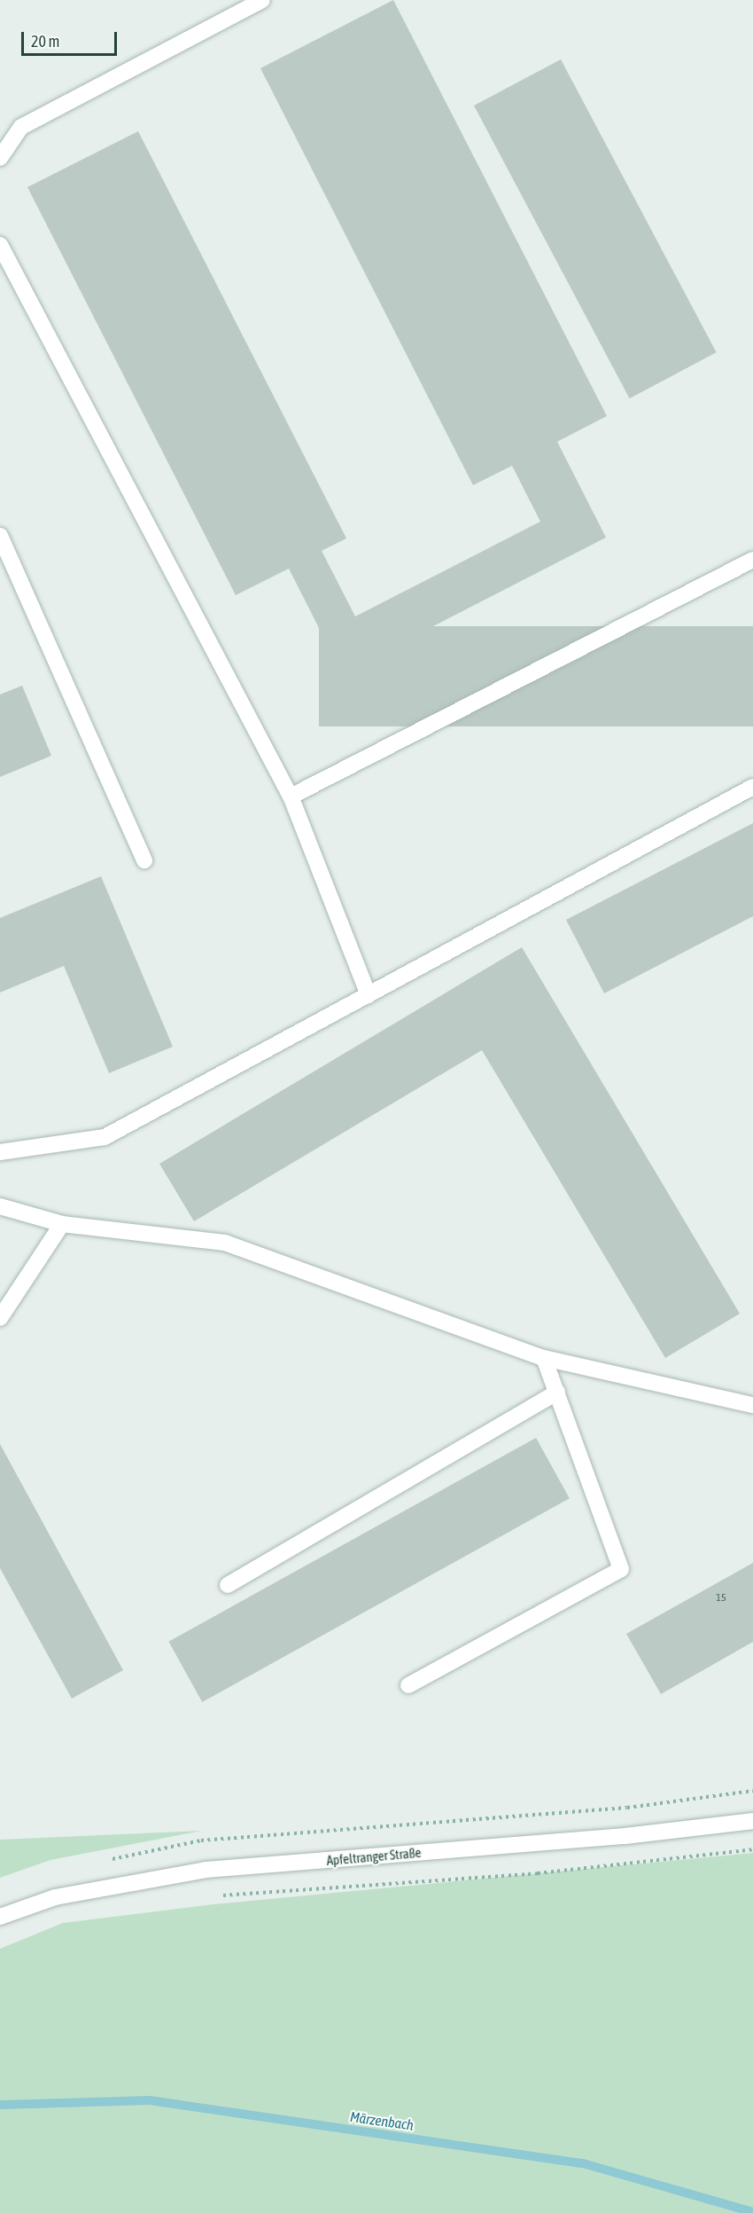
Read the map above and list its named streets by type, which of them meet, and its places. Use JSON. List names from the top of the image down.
{
  "streets": {
    "street": ["Apfeltranger Straße"]
  },
  "water": ["Märzenbach"],
  "house_numbers": ["15"],
  "scale_bar": "20 m"
}
